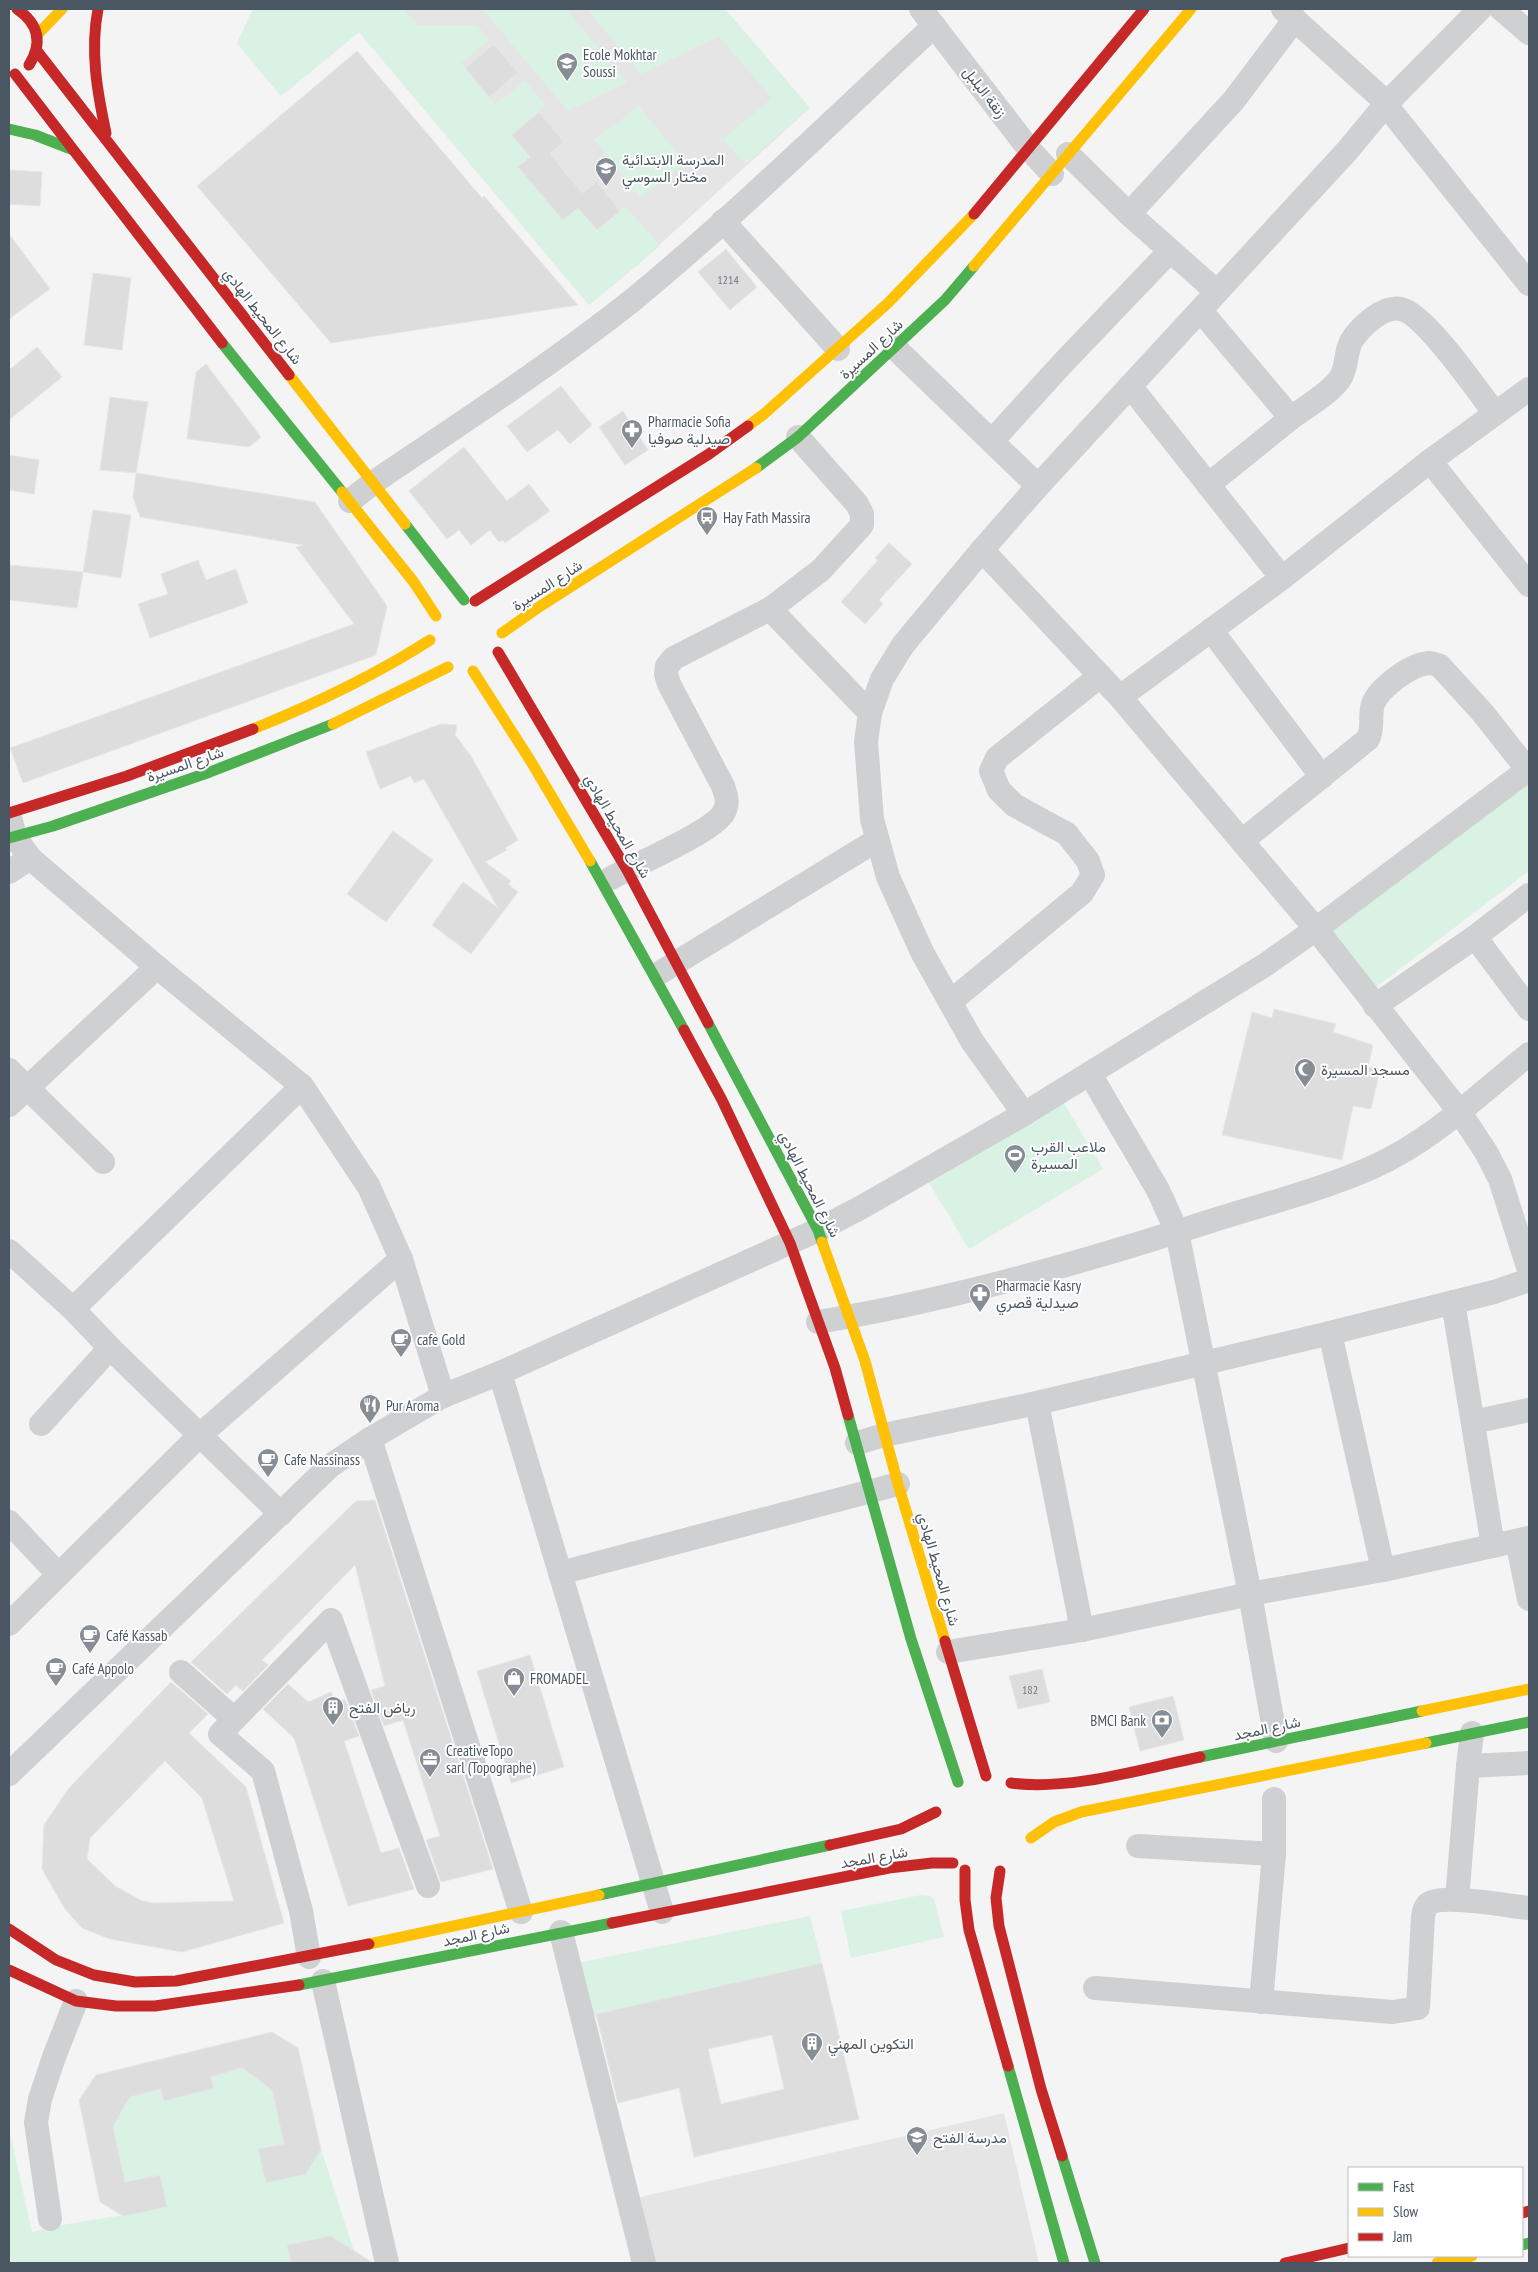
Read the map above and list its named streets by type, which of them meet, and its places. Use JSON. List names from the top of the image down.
{
  "streets": {
    "street": [
      "زنقة البلبل",
      "شارع المحيط الهادي",
      "شارع المسيرة",
      "شارع المجد"
    ]
  },
  "crossings": [
    ["زنقة البلبل", "شارع المسيرة"],
    ["شارع المحيط الهادي", "شارع المسيرة"]
  ],
  "places": {
    "school or university": ["Ecole Mokhtar Soussi", "المدرسة الابتدائية مختار السوسي", "مدرسة الفتح"],
    "pharmacy": ["Pharmacie Sofia صيدلية صوفيا", "Pharmacie Kasry صيدلية قصري"],
    "bus stop": ["Hay Fath Massira"],
    "mosque": ["مسجد المسيرة"],
    "sports": ["ملاعب القرب المسيرة"],
    "cafe": [
      "cafe Gold",
      "Cafe Nassinass",
      "Café Kassab",
      "Café Appolo"
    ],
    "restaurant": ["Pur Aroma"],
    "shop": ["FROMADEL"],
    "building": ["رياض الفتح", "التكوين المهني"],
    "bank": ["BMCI Bank"],
    "office": ["CreativeTopo sarl (Topographe)"]
  },
  "house_numbers": ["1214", "182"],
  "legend": ["Fast", "Slow", "Jam"]
}
